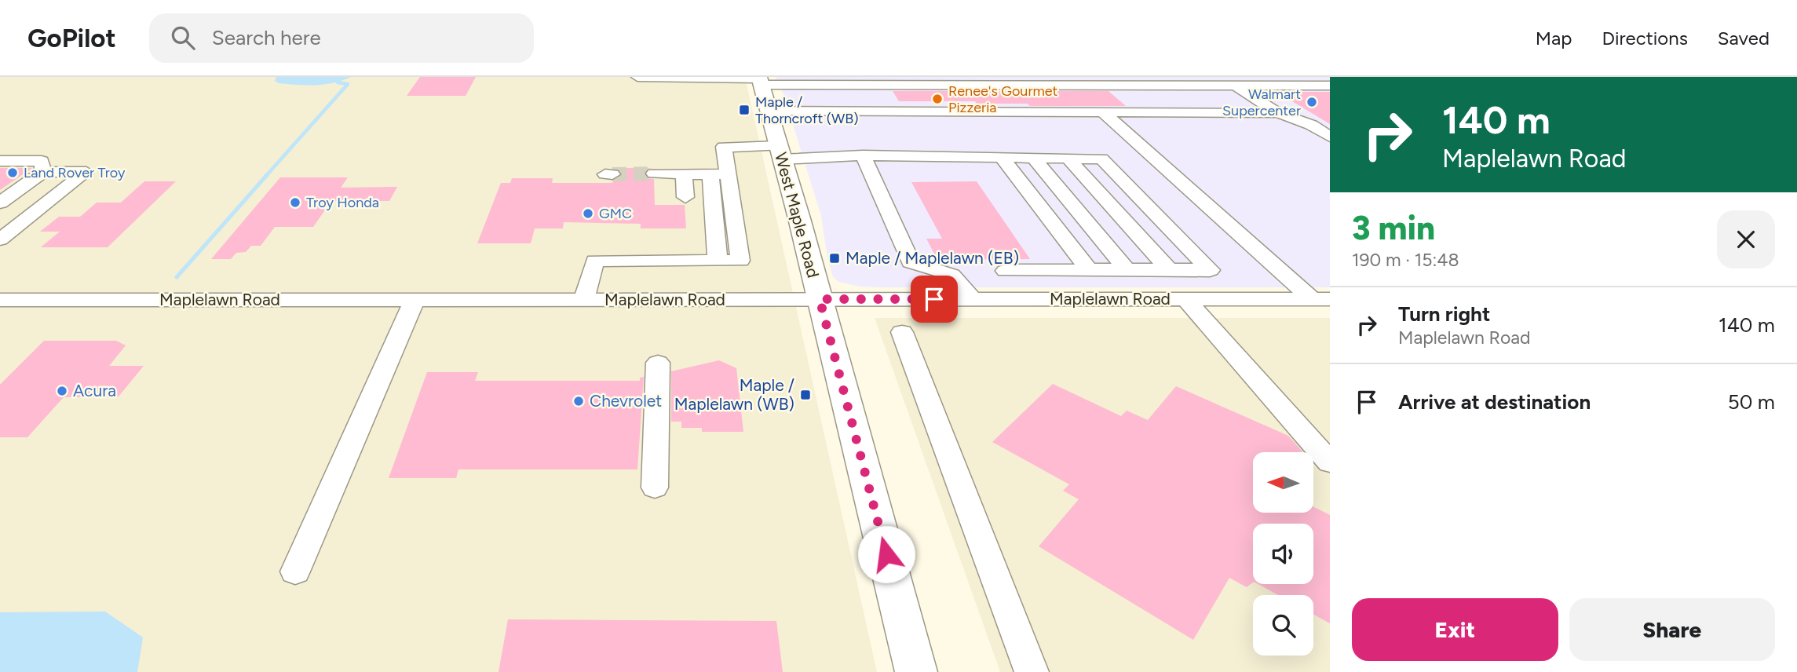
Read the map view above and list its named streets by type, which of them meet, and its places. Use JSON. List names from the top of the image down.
{
  "streets": {
    "main road": ["West Maple Road"],
    "street": ["Maplelawn Road"]
  },
  "crossings": [
    ["West Maple Road", "Maplelawn Road"]
  ],
  "places": {
    "other": [
      "Renee's Gourmet Pizzeria",
      "Walmart Supercenter",
      "Land Rover Troy",
      "Troy Honda",
      "GMC",
      "Acura",
      "Chevrolet"
    ],
    "transit": ["Maple / Thorncroft (WB)", "Maple / Maplelawn (EB)", "Maple / Maplelawn (WB)"]
  },
  "north": "left",
  "page": {
    "header": "GoPilot",
    "search": "Search here",
    "nav": ["Map", "Directions", "Saved"],
    "turn": ["140 m", "Maplelawn Road"],
    "heading": ["3 min", "190 m · 15:48"],
    "list": [
      {
        "name": "Turn right",
        "note": "Maplelawn Road",
        "value": "140 m"
      },
      {
        "name": "Arrive at destination",
        "value": "50 m"
      }
    ],
    "buttons": ["Exit", "Share"]
  }
}
